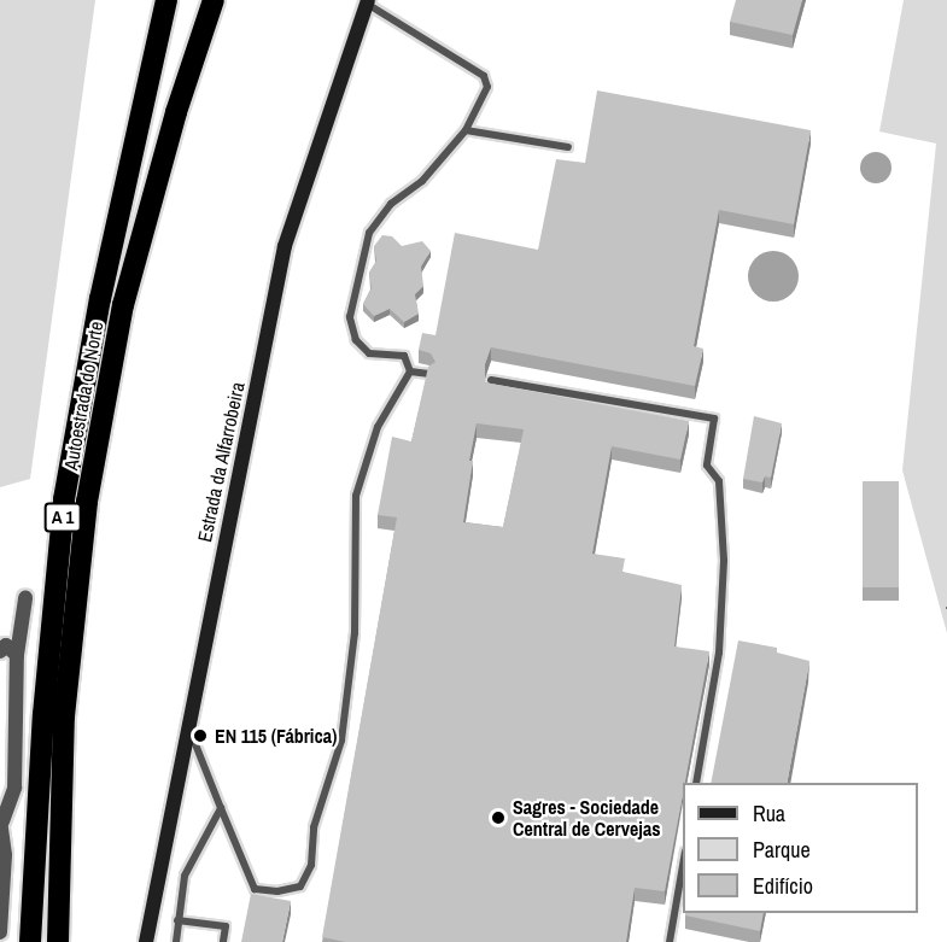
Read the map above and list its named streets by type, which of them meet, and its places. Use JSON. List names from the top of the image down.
{
  "streets": {
    "highway": ["Autoestrada do Norte", "A 1"],
    "main road": ["Estrada da Alfarrobeira"]
  },
  "places": ["EN 115 (Fábrica)", "Sagres - Sociedade Central de Cervejas"],
  "legend": ["Rua", "Parque", "Edifício"]
}
